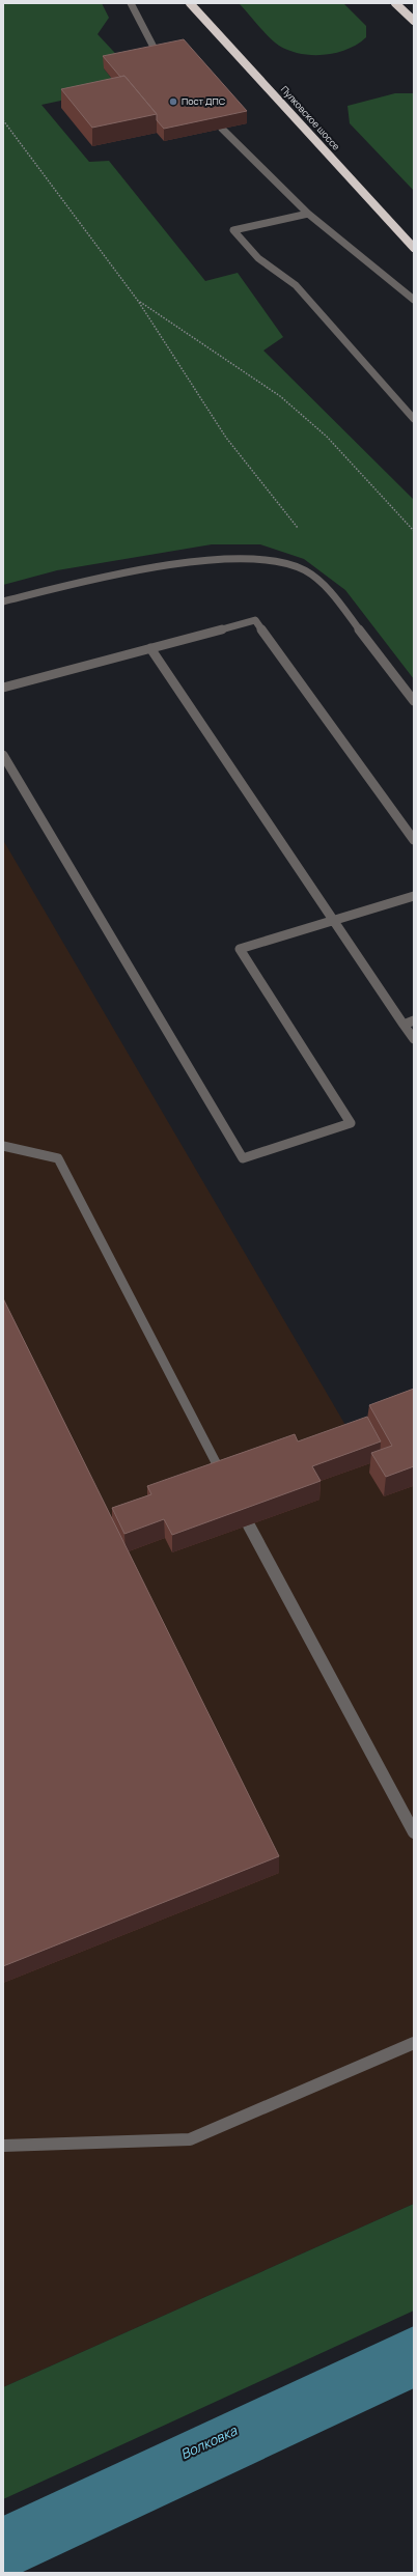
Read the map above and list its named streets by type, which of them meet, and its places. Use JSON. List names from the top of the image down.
{
  "streets": {
    "highway": ["Пулковское шоссе"]
  },
  "water": ["Волковка"],
  "places": ["Пост ДПС"]
}
